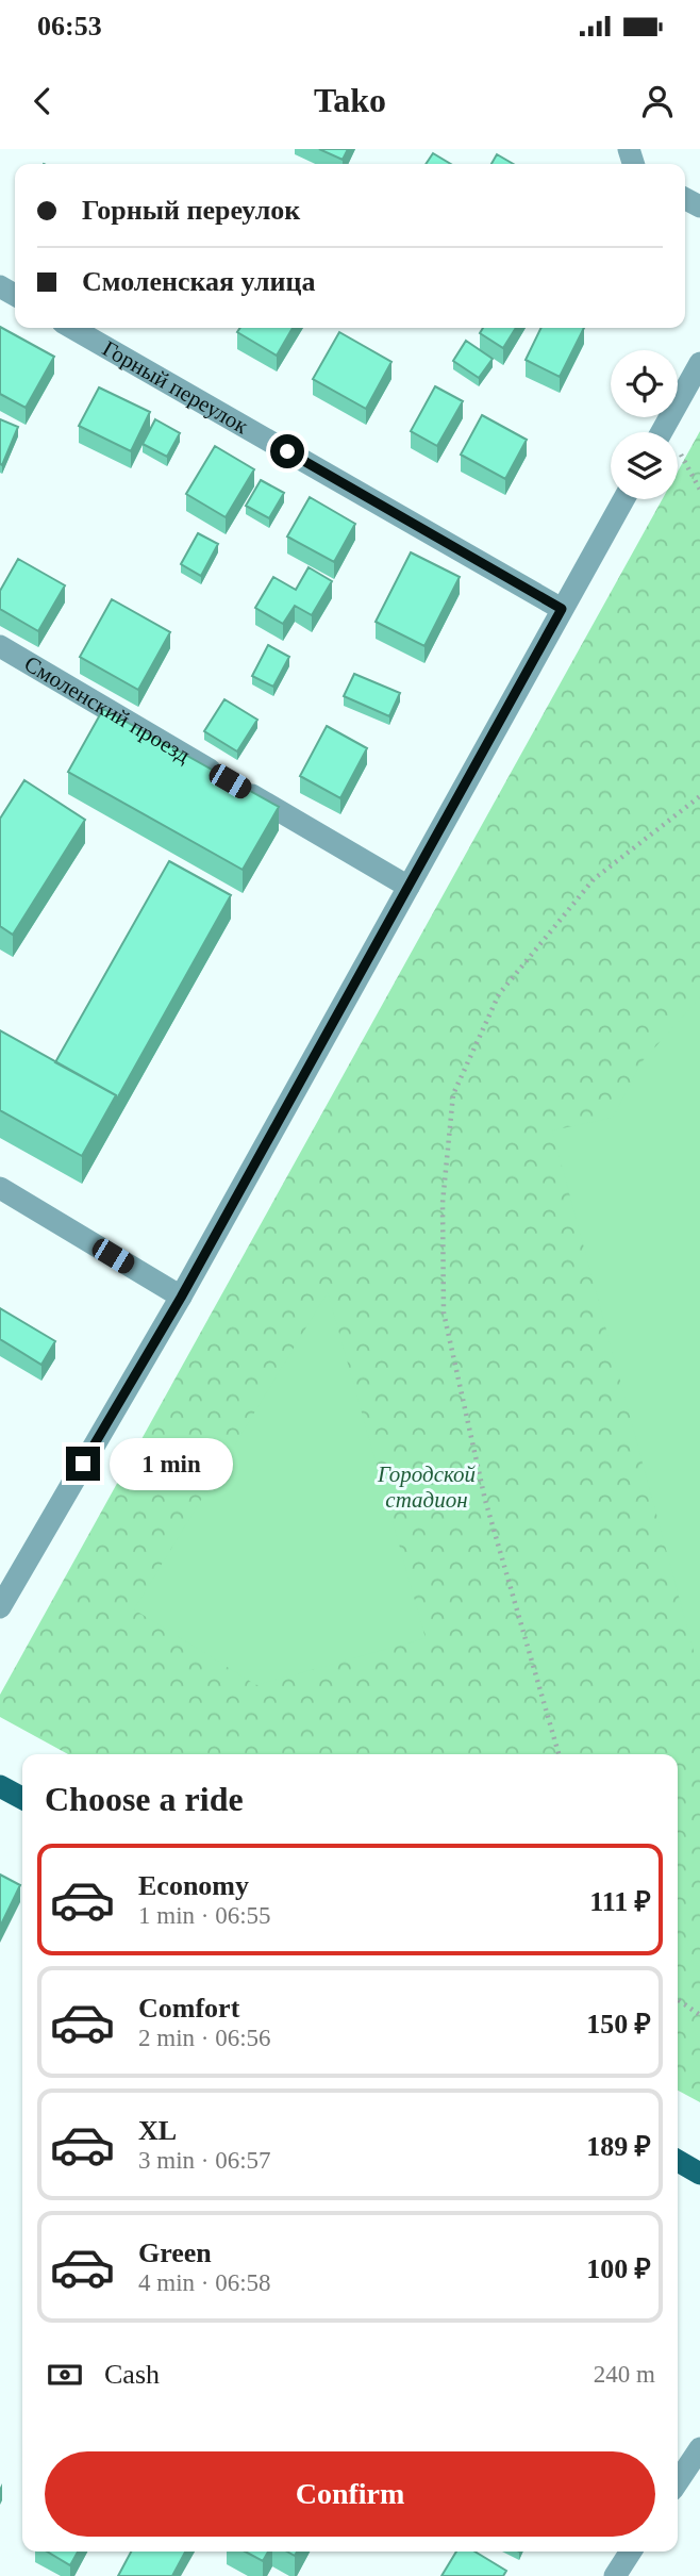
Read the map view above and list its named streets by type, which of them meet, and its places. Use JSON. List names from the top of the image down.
{
  "streets": {
    "street": ["Горный переулок", "Смоленский проезд"]
  },
  "parks": ["Городской стадион"],
  "page": {
    "status": "06:53",
    "header": "Tako",
    "banner": ["Горный переулок", "Смоленская улица"],
    "bubble": "1 min",
    "heading": "Choose a ride",
    "list": [
      {
        "name": "Economy",
        "note": "1 min · 06:55",
        "value": "111 ₽"
      },
      {
        "name": "Comfort",
        "note": "2 min · 06:56",
        "value": "150 ₽"
      },
      {
        "name": "XL",
        "note": "3 min · 06:57",
        "value": "189 ₽"
      },
      {
        "name": "Green",
        "note": "4 min · 06:58",
        "value": "100 ₽"
      }
    ],
    "pay": ["Cash", "240 m"],
    "buttons": "Confirm"
  }
}
